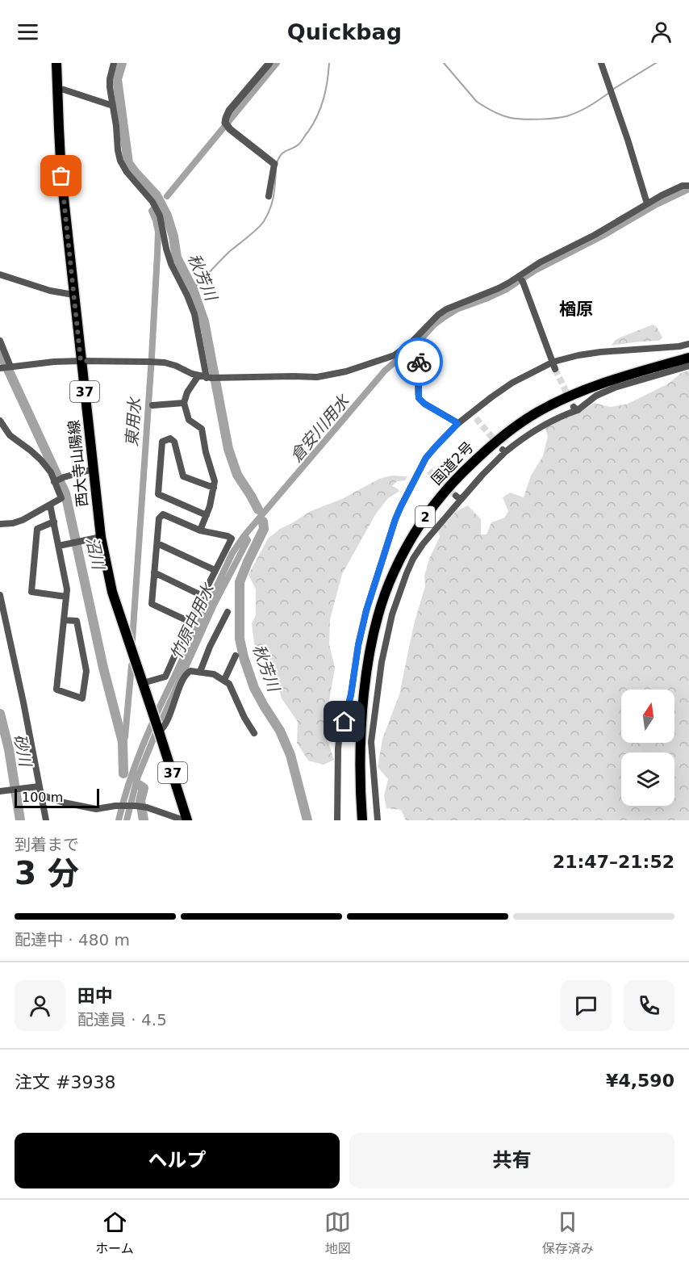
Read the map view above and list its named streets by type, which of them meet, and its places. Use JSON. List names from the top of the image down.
{
  "streets": {
    "main road": [
      "37",
      "西大寺山陽線",
      "国道2号",
      "2"
    ]
  },
  "districts": ["楢原"],
  "water": [
    "秋芳川",
    "東用水",
    "倉安川用水",
    "沼川",
    "竹原中用水",
    "砂川"
  ],
  "scale_bar": "100 m",
  "north": "top",
  "page": {
    "header": "Quickbag",
    "scale": "100 m",
    "heading": ["3 分", "到着まで", "21:47–21:52"],
    "panel": [
      "田中",
      "配達員 · 4.5",
      "注文 #3938",
      "¥4,590"
    ],
    "bar": "配達中 · 480 m",
    "buttons": ["ヘルプ", "共有"],
    "tabs": ["ホーム", "地図", "保存済み"]
  }
}
